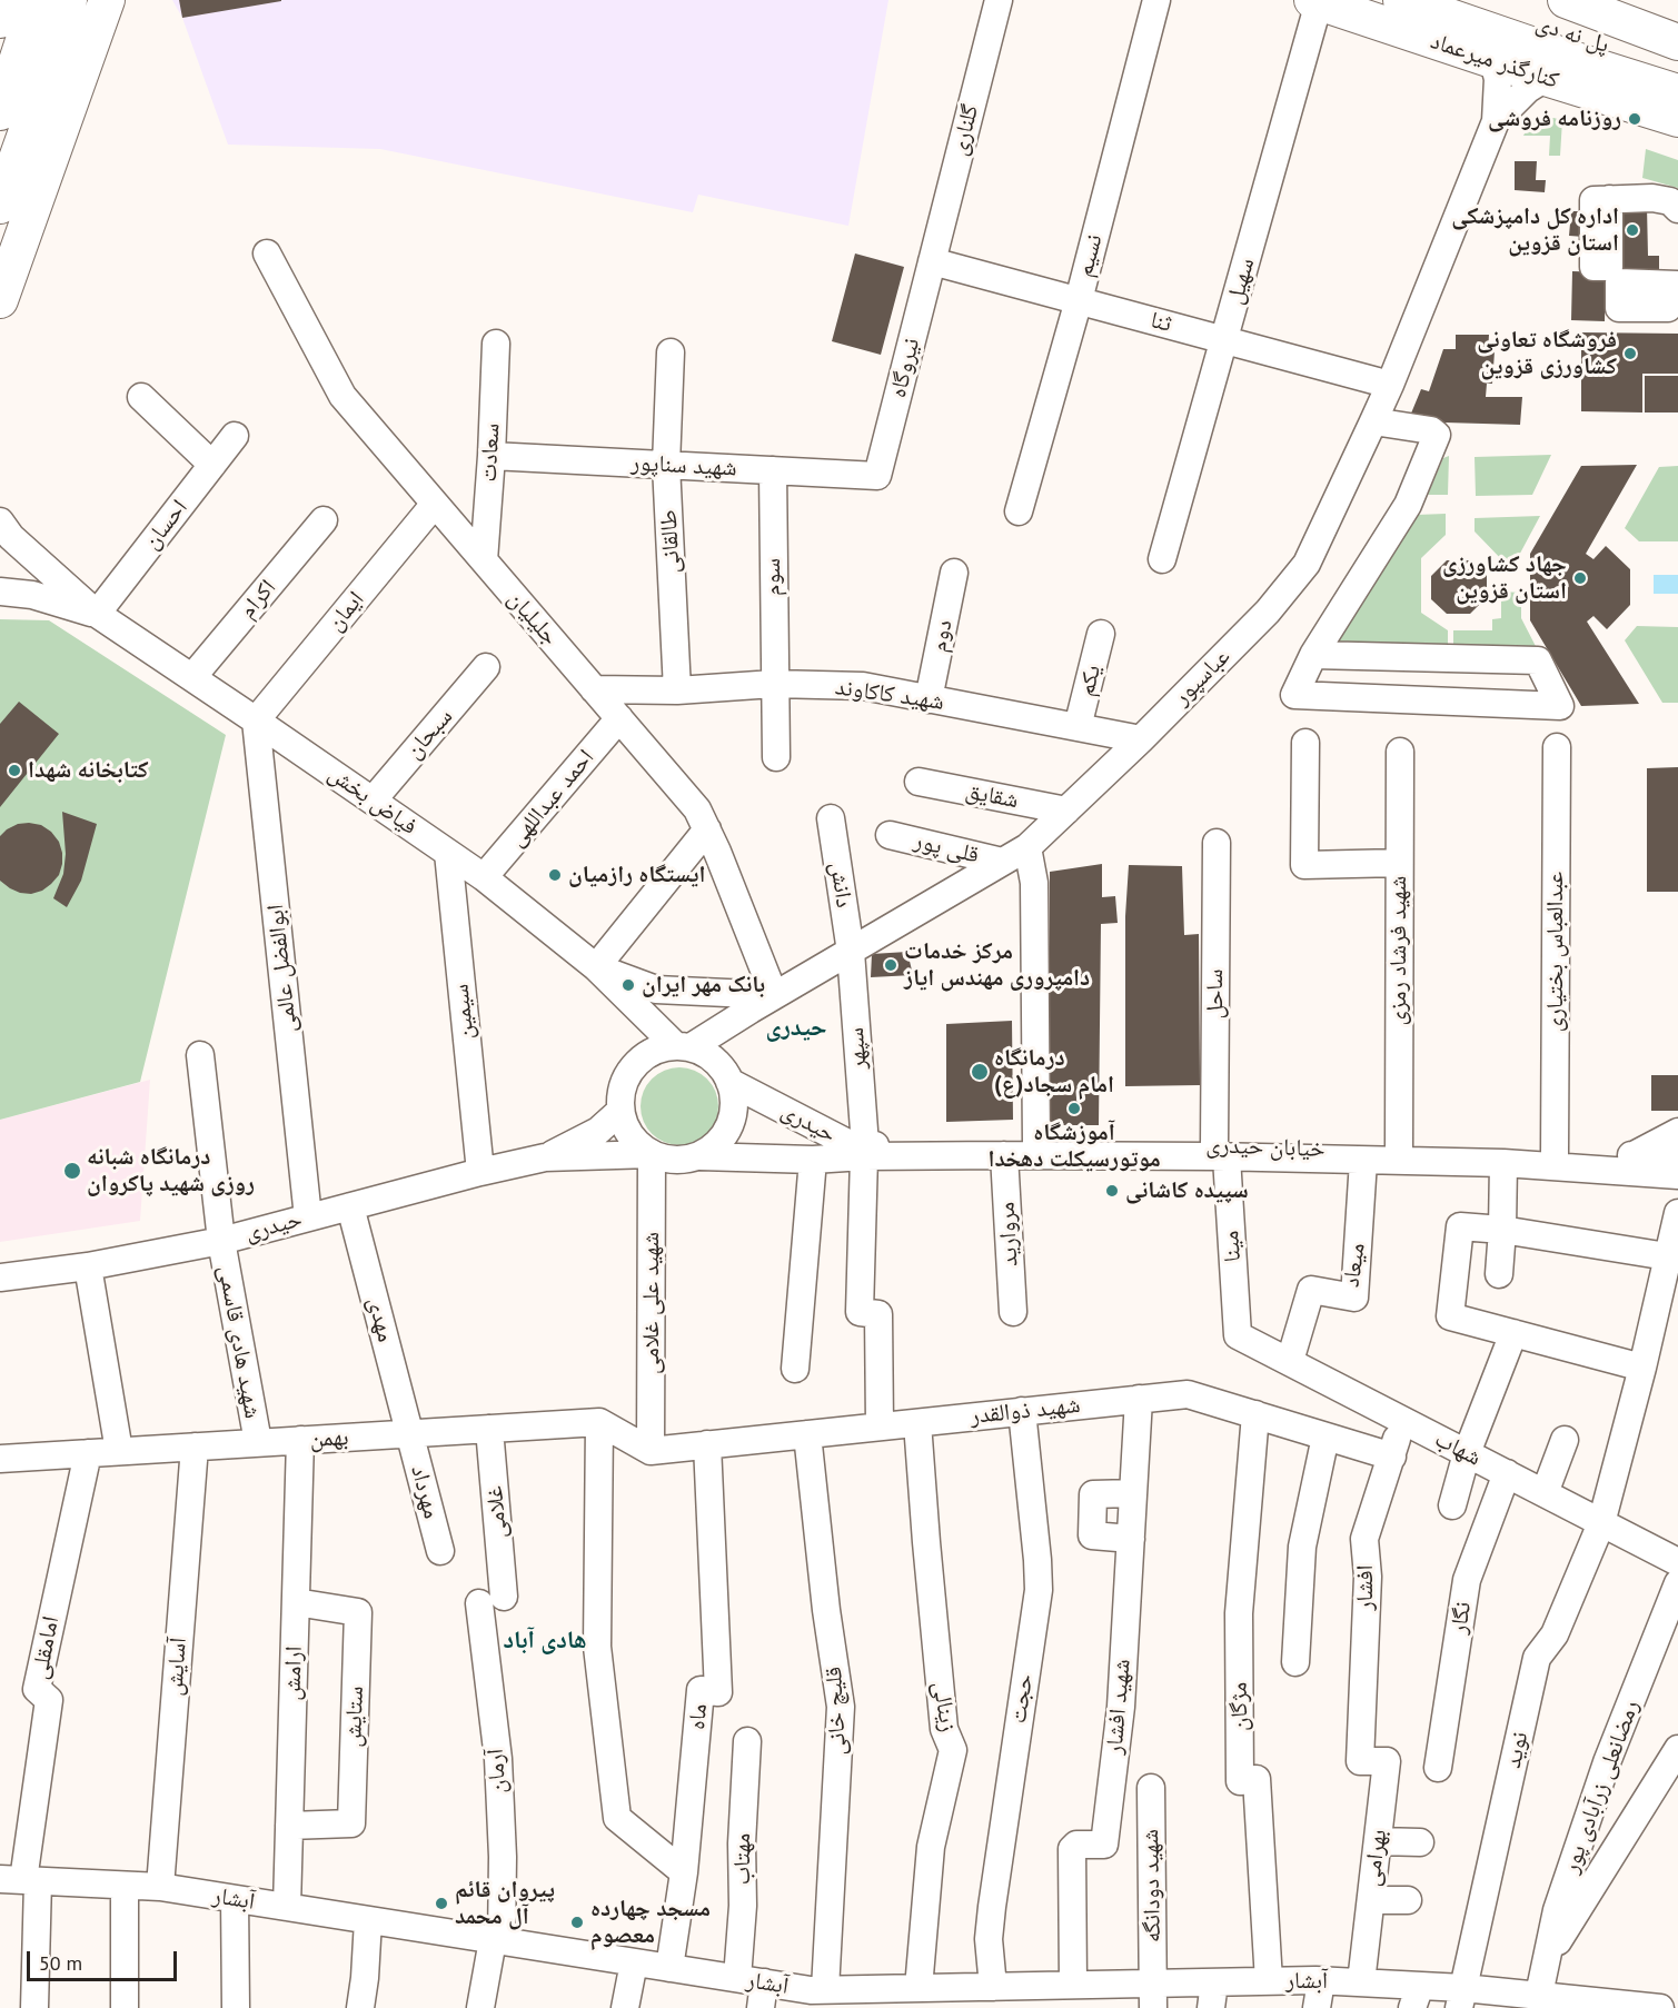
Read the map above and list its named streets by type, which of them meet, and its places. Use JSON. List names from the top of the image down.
{
  "streets": {
    "main road": ["پل نه دی", "کنارگذر میرعماد"],
    "street": [
      "گلناری",
      "نسیم",
      "سهیل",
      "ثنا",
      "نیروگاه",
      "سعادت",
      "شهید سناپور",
      "احسان",
      "طالقانی",
      "سوم",
      "اکرام",
      "ایمان",
      "جلیلیان",
      "دوم",
      "عباسپور",
      "یکم",
      "شهید کاکاوند",
      "سبحان",
      "شقایق",
      "احمد عبداللهی",
      "فیاض بخش",
      "قلی پور",
      "دانش",
      "شهید فرشاد رمزی",
      "عبدالعباس بختیاری",
      "ابوالفضل عالمی",
      "ساحل",
      "سیمین",
      "سپهر",
      "حیدری",
      "خیابان حیدری",
      "مروارید",
      "مینا",
      "میعاد",
      "شهید علی غلامی",
      "مهدی",
      "شهید هادی قاسمی",
      "شهید ذوالقدر",
      "بهمن",
      "شهاب",
      "مهرداد",
      "غلامی",
      "افشار",
      "نگار",
      "امامقلی",
      "آسایش",
      "ارامش",
      "حجت",
      "زینالی",
      "شهید افشار",
      "مژگان",
      "قلیچ خانی",
      "ستایش",
      "ماه",
      "نوید",
      "آرمان",
      "رمضانعلی زرآبادی پور",
      "بهرامی",
      "مهتاب",
      "شهید دودانگه",
      "آبشار"
    ]
  },
  "crossings": [
    ["پل نه دی", "کنارگذر میرعماد"],
    ["کنارگذر میرعماد", "سهیل"],
    ["گلناری", "ثنا"],
    ["گلناری", "نیروگاه"],
    ["نسیم", "ثنا"],
    ["سهیل", "ثنا"],
    ["ثنا", "نیروگاه"],
    ["ثنا", "عباسپور"],
    ["نیروگاه", "شهید سناپور"],
    ["سعادت", "شهید سناپور"],
    ["سعادت", "جلیلیان"],
    ["شهید سناپور", "طالقانی"],
    ["شهید سناپور", "سوم"],
    ["احسان", "فیاض بخش"],
    ["طالقانی", "شهید کاکاوند"],
    ["سوم", "شهید کاکاوند"],
    ["اکرام", "فیاض بخش"],
    ["ایمان", "جلیلیان"],
    ["ایمان", "فیاض بخش"],
    ["ایمان", "ابوالفضل عالمی"],
    ["جلیلیان", "عباسپور"],
    ["جلیلیان", "شهید کاکاوند"],
    ["جلیلیان", "احمد عبداللهی"],
    ["دوم", "شهید کاکاوند"],
    ["عباسپور", "شهید کاکاوند"],
    ["عباسپور", "شقایق"],
    ["عباسپور", "فیاض بخش"],
    ["عباسپور", "قلی پور"],
    ["عباسپور", "دانش"],
    ["عباسپور", "سپهر"],
    ["عباسپور", "حیدری"],
    ["عباسپور", "شهید علی غلامی"],
    ["یکم", "شهید کاکاوند"],
    ["سبحان", "فیاض بخش"],
    ["احمد عبداللهی", "فیاض بخش"],
    ["فیاض بخش", "ابوالفضل عالمی"],
    ["فیاض بخش", "سیمین"],
    ["فیاض بخش", "حیدری"],
    ["فیاض بخش", "شهید علی غلامی"],
    ["دانش", "سپهر"],
    ["شهید فرشاد رمزی", "خیابان حیدری"],
    ["عبدالعباس بختیاری", "خیابان حیدری"],
    ["ابوالفضل عالمی", "حیدری"],
    ["ساحل", "خیابان حیدری"],
    ["ساحل", "مینا"],
    ["سیمین", "حیدری"],
    ["سپهر", "حیدری"],
    ["سپهر", "خیابان حیدری"],
    ["سپهر", "شهید ذوالقدر"],
    ["حیدری", "خیابان حیدری"],
    ["حیدری", "شهید علی غلامی"],
    ["حیدری", "مهدی"],
    ["حیدری", "شهید هادی قاسمی"],
    ["خیابان حیدری", "مروارید"],
    ["خیابان حیدری", "مینا"],
    ["خیابان حیدری", "میعاد"],
    ["مینا", "شهاب"],
    ["میعاد", "شهاب"],
    ["شهید علی غلامی", "شهید ذوالقدر"],
    ["مهدی", "بهمن"],
    ["مهدی", "مهرداد"],
    ["شهید هادی قاسمی", "بهمن"],
    ["شهید ذوالقدر", "افشار"],
    ["شهید ذوالقدر", "حجت"],
    ["شهید ذوالقدر", "زینالی"],
    ["شهید ذوالقدر", "شهید افشار"],
    ["شهید ذوالقدر", "مژگان"],
    ["شهید ذوالقدر", "قلیچ خانی"],
    ["شهید ذوالقدر", "ماه"],
    ["بهمن", "مهرداد"],
    ["بهمن", "غلامی"],
    ["بهمن", "امامقلی"],
    ["بهمن", "آسایش"],
    ["بهمن", "ارامش"],
    ["شهاب", "افشار"],
    ["شهاب", "نگار"],
    ["شهاب", "نوید"],
    ["غلامی", "آرمان"],
    ["افشار", "بهرامی"],
    ["امامقلی", "آبشار"],
    ["آسایش", "آبشار"],
    ["ارامش", "ستایش"],
    ["ارامش", "آبشار"],
    ["حجت", "آبشار"],
    ["زینالی", "آبشار"],
    ["شهید افشار", "آبشار"],
    ["مژگان", "آبشار"],
    ["قلیچ خانی", "آبشار"],
    ["ماه", "آبشار"],
    ["نوید", "آبشار"],
    ["آرمان", "آبشار"],
    ["رمضانعلی زرآبادی پور", "آبشار"],
    ["بهرامی", "آبشار"],
    ["مهتاب", "آبشار"],
    ["شهید دودانگه", "آبشار"]
  ],
  "districts": ["حیدری", "هادی آباد"],
  "places": [
    "روزنامه فروشی",
    "اداره کل دامپزشکی استان قزوین",
    "فروشگاه تعاونی کشاورزی قزوین",
    "جهاد کشاورزی استان قزوین",
    "کتابخانه شهدا",
    "ایستگاه رازمیان",
    "مرکز خدمات دامپروری مهندس ایاز",
    "بانک مهر ایران",
    "درمانگاه امام سجاد(ع)",
    "آموزشگاه موتورسیکلت دهخدا",
    "درمانگاه شبانه روزی شهید پاکروان",
    "سپیده کاشانی",
    "پیروان قائم آل محمد",
    "مسجد چهارده معصوم"
  ],
  "scale_bar": "50 m"
}
